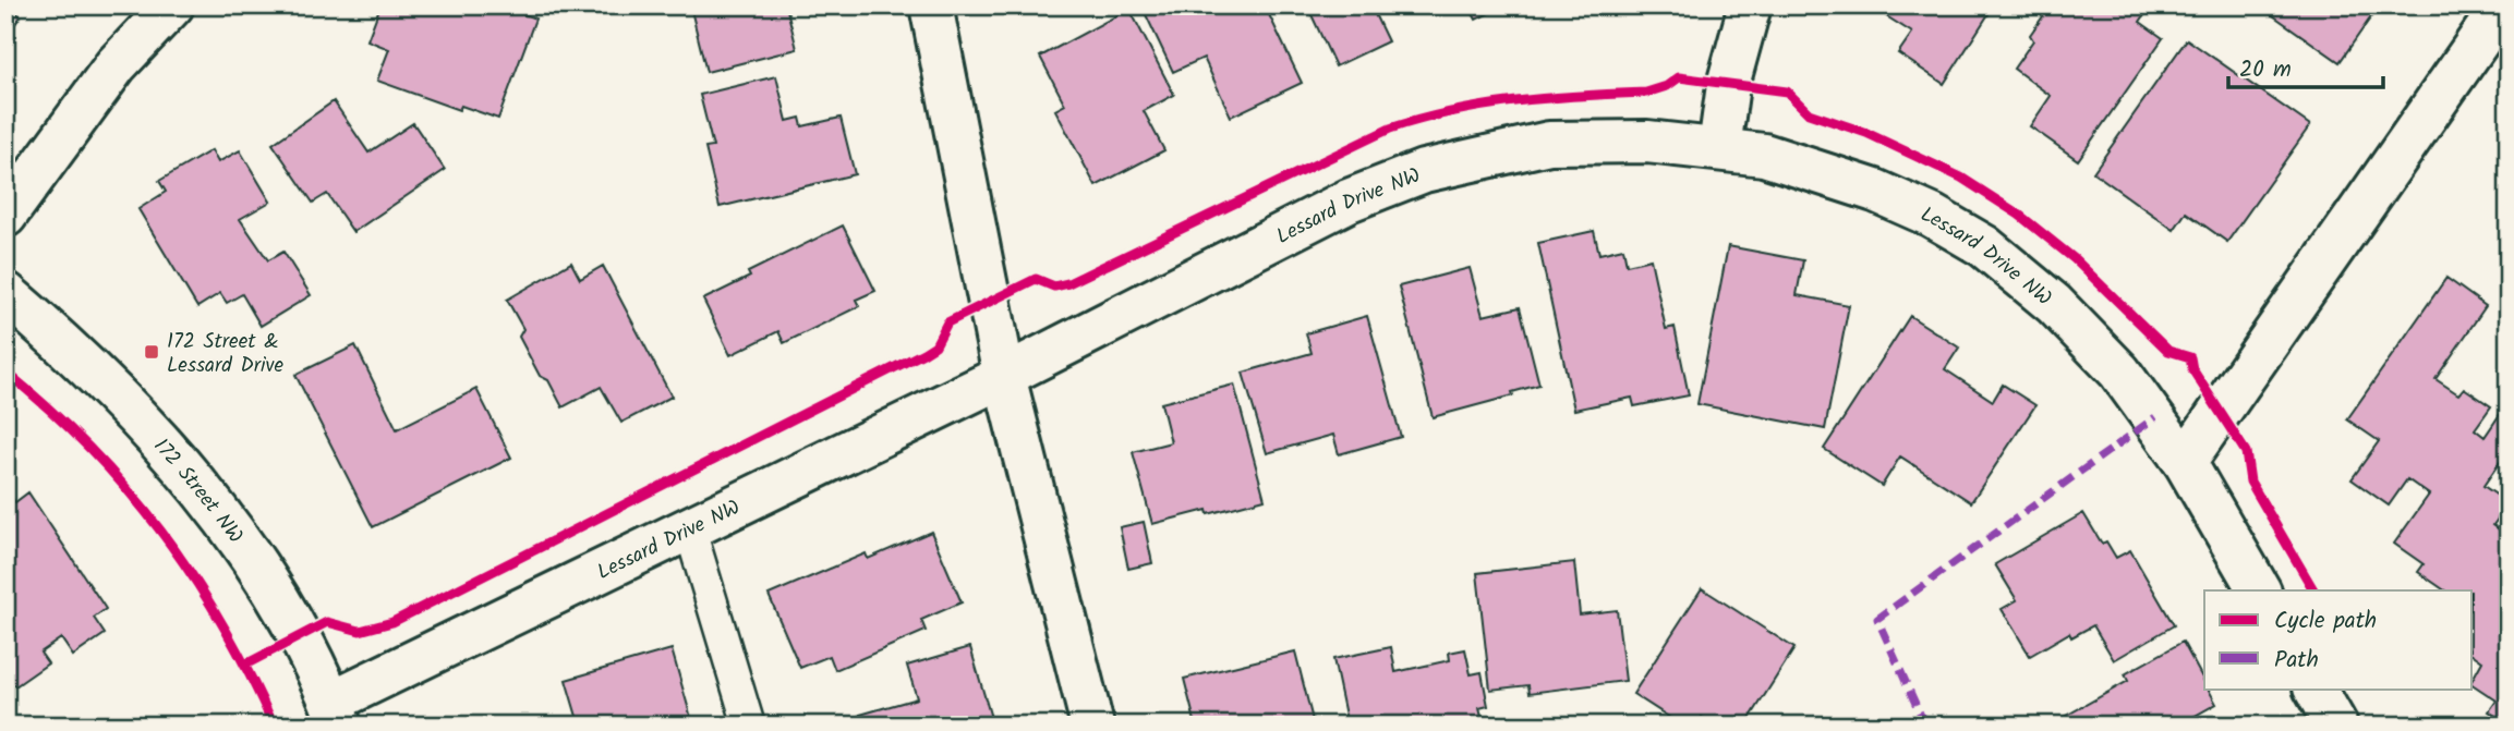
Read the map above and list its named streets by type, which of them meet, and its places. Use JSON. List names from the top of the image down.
{
  "streets": {
    "street": ["Lessard Drive NW", "172 Street NW"]
  },
  "crossings": [
    ["Lessard Drive NW", "172 Street NW"]
  ],
  "places": {
    "transit": ["172 Street & Lessard Drive"]
  },
  "legend": ["Cycle path", "Path"],
  "scale_bar": "20 m"
}
